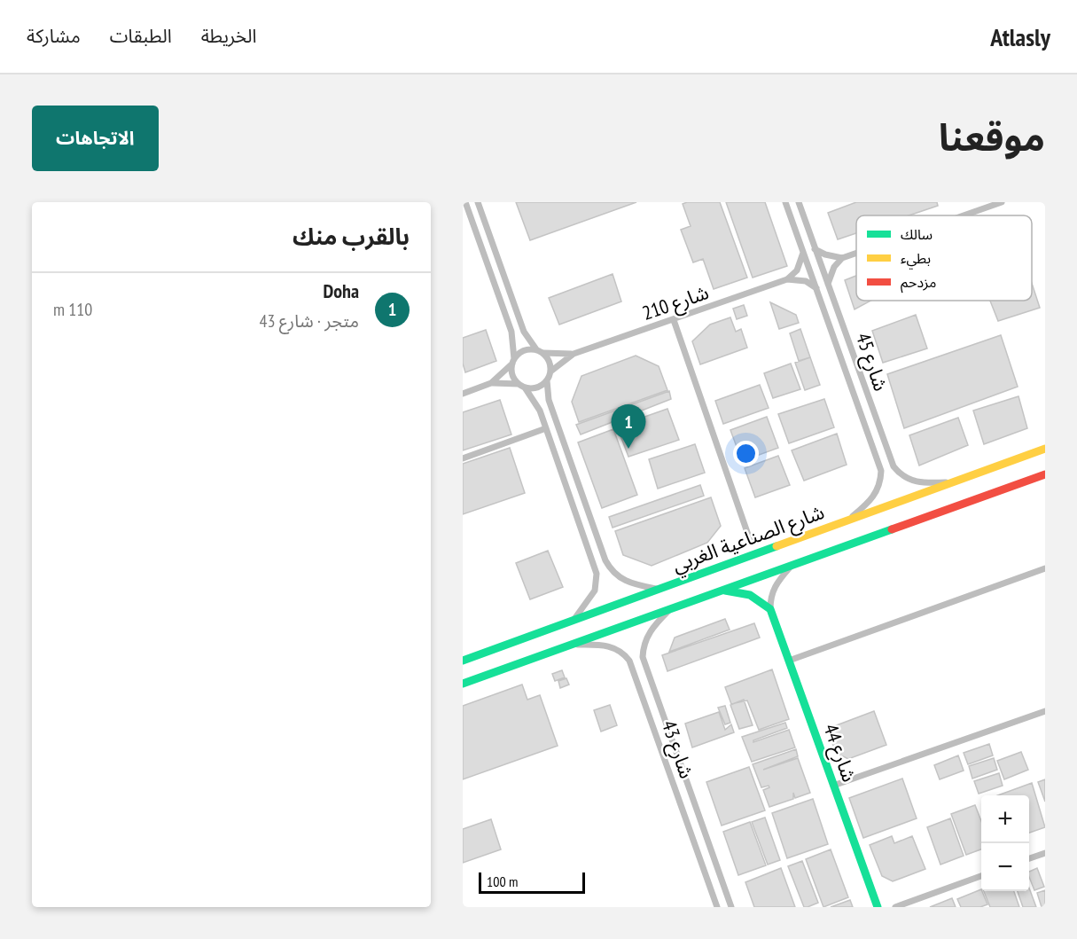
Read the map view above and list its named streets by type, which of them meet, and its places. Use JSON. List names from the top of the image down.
{
  "streets": {
    "main road": ["شارع الصناعية الغربي", "شارع 44"],
    "street": ["شارع 210", "شارع 45", "شارع 43"]
  },
  "crossings": [
    ["شارع 45", "شارع الصناعية الغربي"],
    ["شارع الصناعية الغربي", "شارع 43"]
  ],
  "legend": ["سالك", "بطيء", "مزدحم"],
  "scale_bar": "100 m",
  "page": {
    "header": "Atlasly",
    "nav": ["الخريطة", "الطبقات", "مشاركة"],
    "title": "موقعنا",
    "buttons": "الاتجاهات",
    "heading": "بالقرب منك",
    "list": [
      {
        "mark": "1",
        "name": "Doha",
        "note": "متجر · شارع 43",
        "value": "110 m"
      }
    ],
    "pins": "1",
    "map_buttons": ["+", "−"],
    "scale": "100 m"
  }
}
